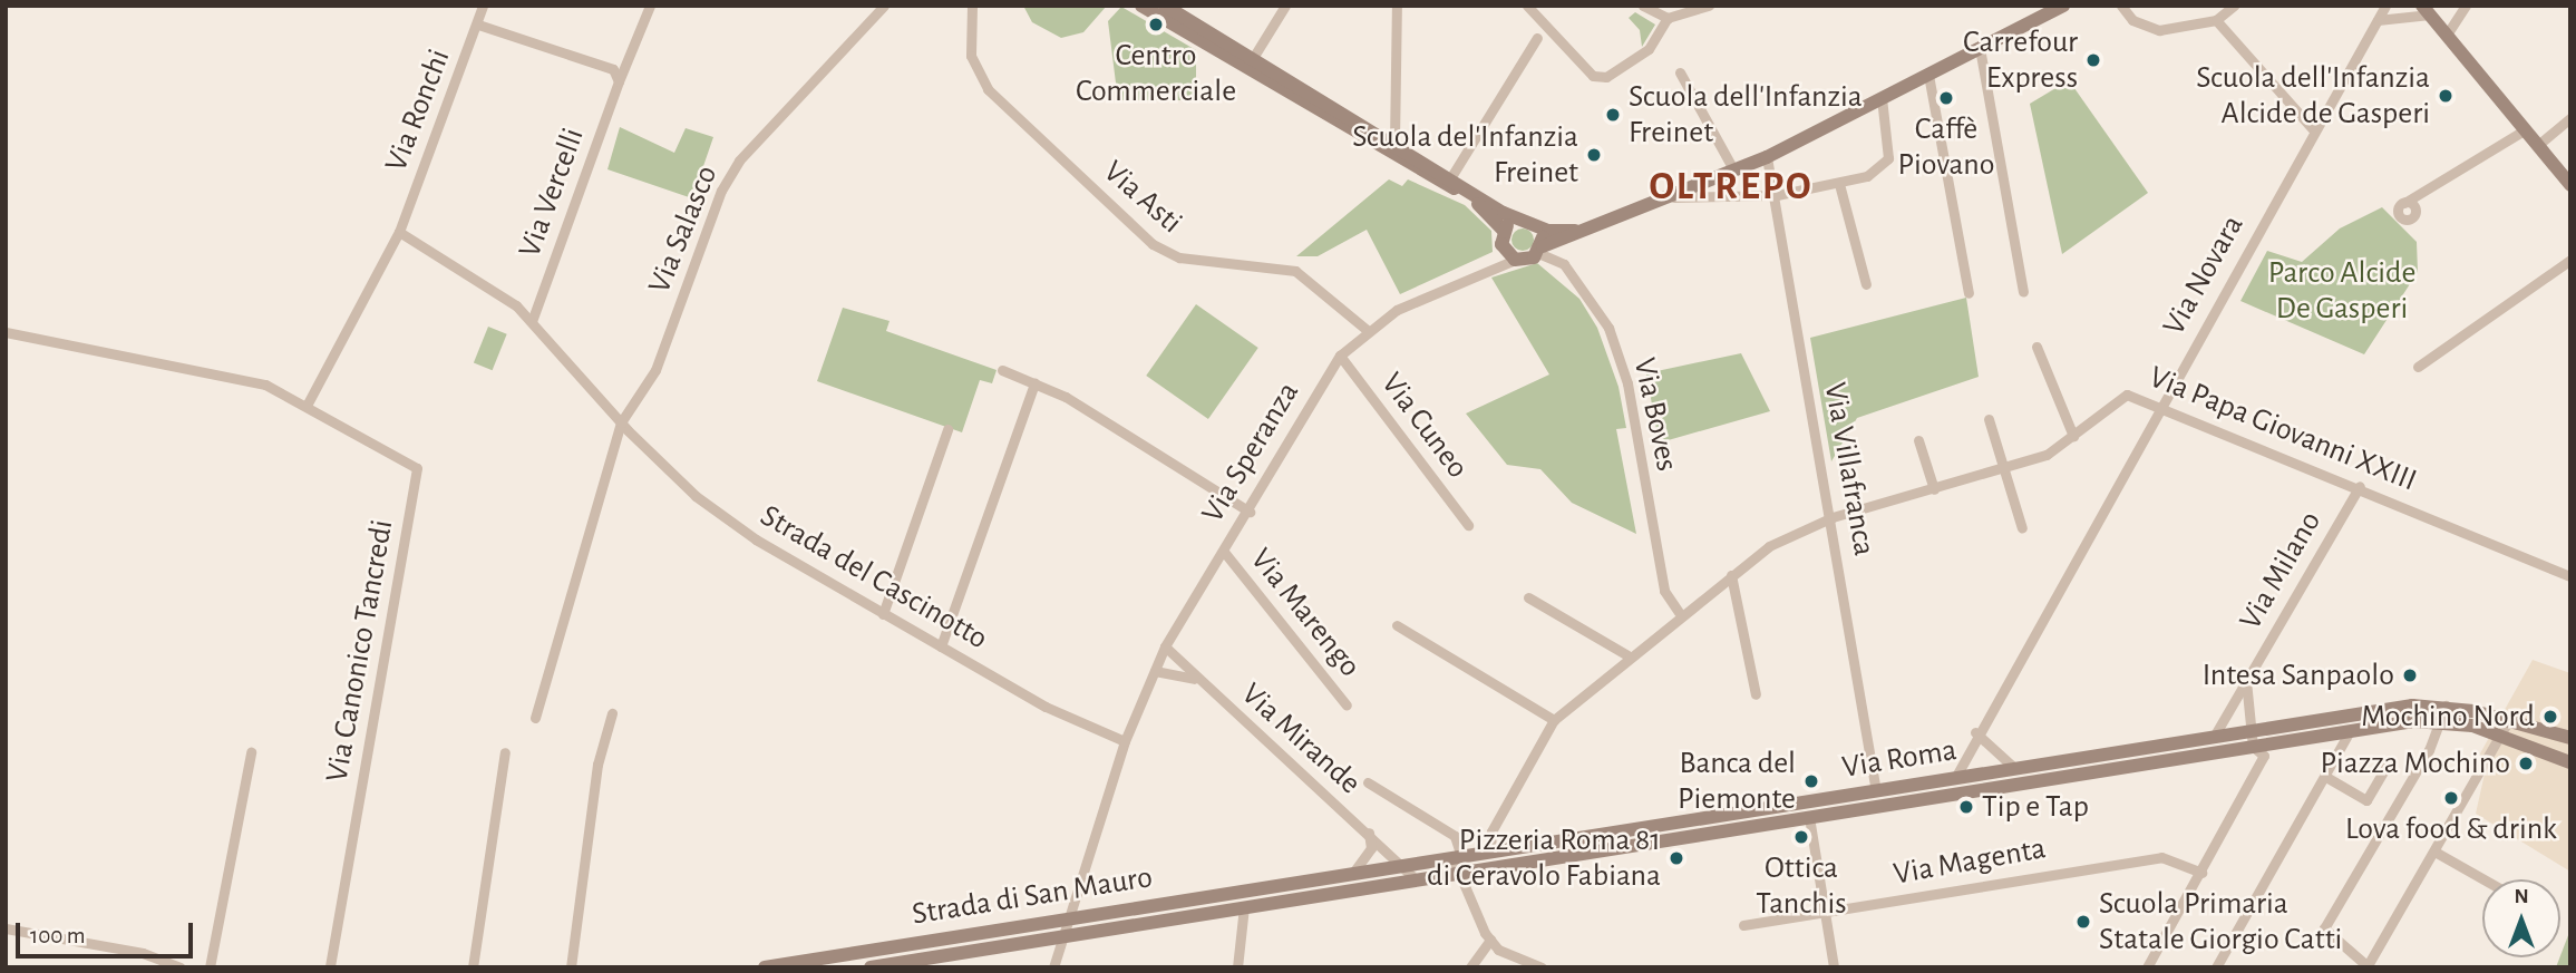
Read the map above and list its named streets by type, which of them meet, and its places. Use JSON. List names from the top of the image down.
{
  "streets": {
    "main road": ["Via Roma", "Strada di San Mauro"],
    "street": [
      "Via Ronchi",
      "Via Vercelli",
      "Via Asti",
      "Via Salasco",
      "Via Novara",
      "Via Boves",
      "Via Cuneo",
      "Via Papa Giovanni XXIII",
      "Via Speranza",
      "Via Villafranca",
      "Via Milano",
      "Strada del Cascinotto",
      "Via Marengo",
      "Via Canonico Tancredi",
      "Via Mirande",
      "Via Magenta"
    ]
  },
  "crossings": [
    ["Via Ronchi", "Strada del Cascinotto"],
    ["Via Vercelli", "Strada del Cascinotto"],
    ["Via Asti", "Via Speranza"],
    ["Via Salasco", "Strada del Cascinotto"],
    ["Via Novara", "Via Papa Giovanni XXIII"],
    ["Via Novara", "Via Roma"],
    ["Via Boves", "Via Papa Giovanni XXIII"],
    ["Via Cuneo", "Via Speranza"],
    ["Via Papa Giovanni XXIII", "Via Villafranca"],
    ["Via Papa Giovanni XXIII", "Via Milano"],
    ["Via Papa Giovanni XXIII", "Via Roma"],
    ["Via Speranza", "Strada del Cascinotto"],
    ["Via Speranza", "Via Marengo"],
    ["Via Speranza", "Via Mirande"],
    ["Via Speranza", "Strada di San Mauro"],
    ["Via Villafranca", "Via Roma"],
    ["Via Milano", "Via Roma"],
    ["Via Mirande", "Via Roma"],
    ["Via Roma", "Strada di San Mauro"]
  ],
  "districts": ["OLTREPO"],
  "parks": ["Parco Alcide De Gasperi"],
  "places": [
    "Centro Commerciale",
    "Carrefour Express",
    "Scuola dell'Infanzia Alcide de Gasperi",
    "Caffè Piovano",
    "Scuola dell'Infanzia Freinet",
    "Scuola del'Infanzia Freinet",
    "Intesa Sanpaolo",
    "Mochino Nord",
    "Piazza Mochino",
    "Banca del Piemonte",
    "Lova food & drink",
    "Tip e Tap",
    "Ottica Tanchis",
    "Pizzeria Roma 81 di Ceravolo Fabiana",
    "Scuola Primaria Statale Giorgio Catti"
  ],
  "scale_bar": "100 m",
  "north": "top"
}
